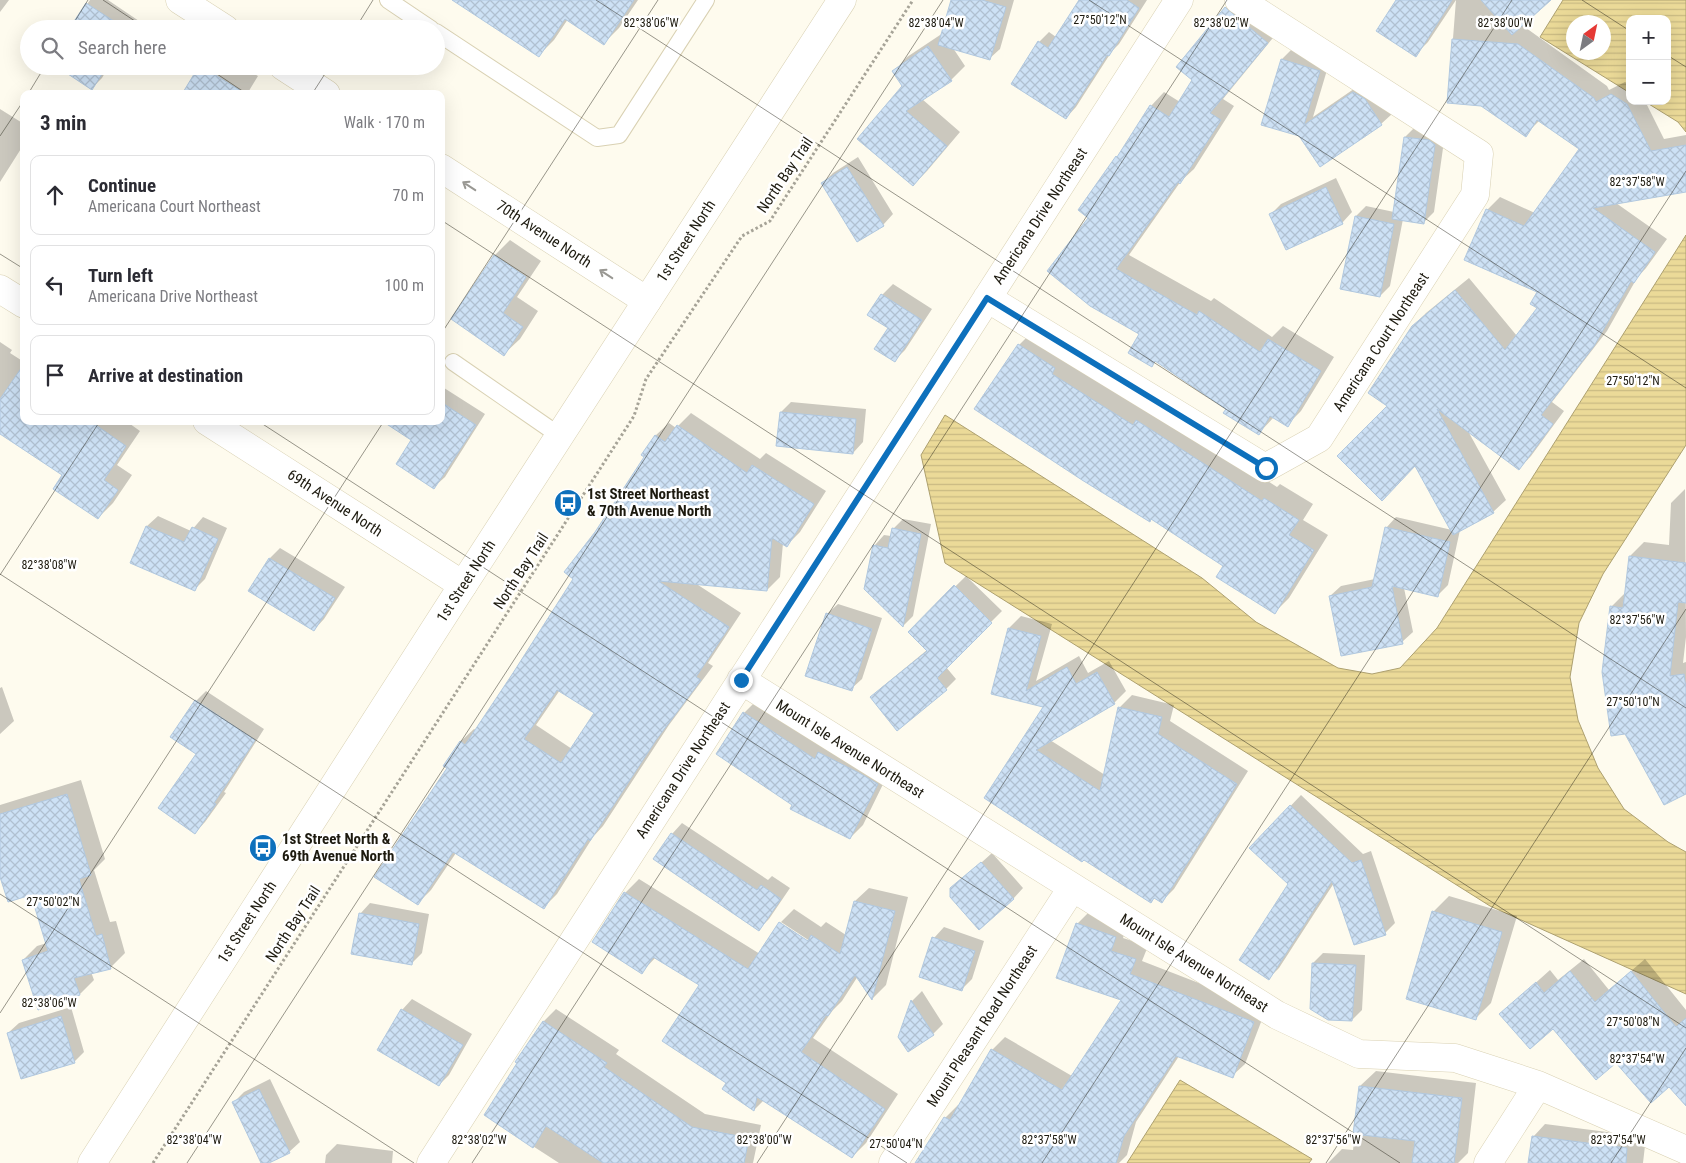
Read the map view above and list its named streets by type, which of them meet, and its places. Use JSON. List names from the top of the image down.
{
  "streets": {
    "street": [
      "Americana Drive Northeast",
      "70th Avenue North",
      "1st Street North",
      "Americana Court Northeast",
      "69th Avenue North",
      "Mount Isle Avenue Northeast",
      "Mount Pleasant Road Northeast"
    ],
    "path": ["North Bay Trail"]
  },
  "crossings": [
    ["Americana Drive Northeast", "Americana Court Northeast"],
    ["Americana Drive Northeast", "Mount Isle Avenue Northeast"],
    ["70th Avenue North", "1st Street North"],
    ["1st Street North", "69th Avenue North"],
    ["Mount Isle Avenue Northeast", "Mount Pleasant Road Northeast"]
  ],
  "one_way": ["70th Avenue North"],
  "places": {
    "bus stop": ["1st Street Northeast & 70th Avenue North", "1st Street North & 69th Avenue North"]
  },
  "north": "top right",
  "page": {
    "map_buttons": ["+", "−"],
    "search": "Search here",
    "heading": ["3 min", "Walk · 170 m"],
    "list": [
      ["Continue", "Americana Court Northeast", "70 m"],
      ["Turn left", "Americana Drive Northeast", "100 m"],
      "Arrive at destination"
    ]
  },
  "coordinates": [
    "27°50'12\"N",
    "82°38'06\"W",
    "82°38'04\"W",
    "82°38'02\"W",
    "82°38'00\"W",
    "82°37'58\"W",
    "82°38'08\"W",
    "82°37'56\"W",
    "27°50'10\"N",
    "27°50'02\"N",
    "27°50'08\"N",
    "82°37'54\"W",
    "27°50'04\"N"
  ]
}
